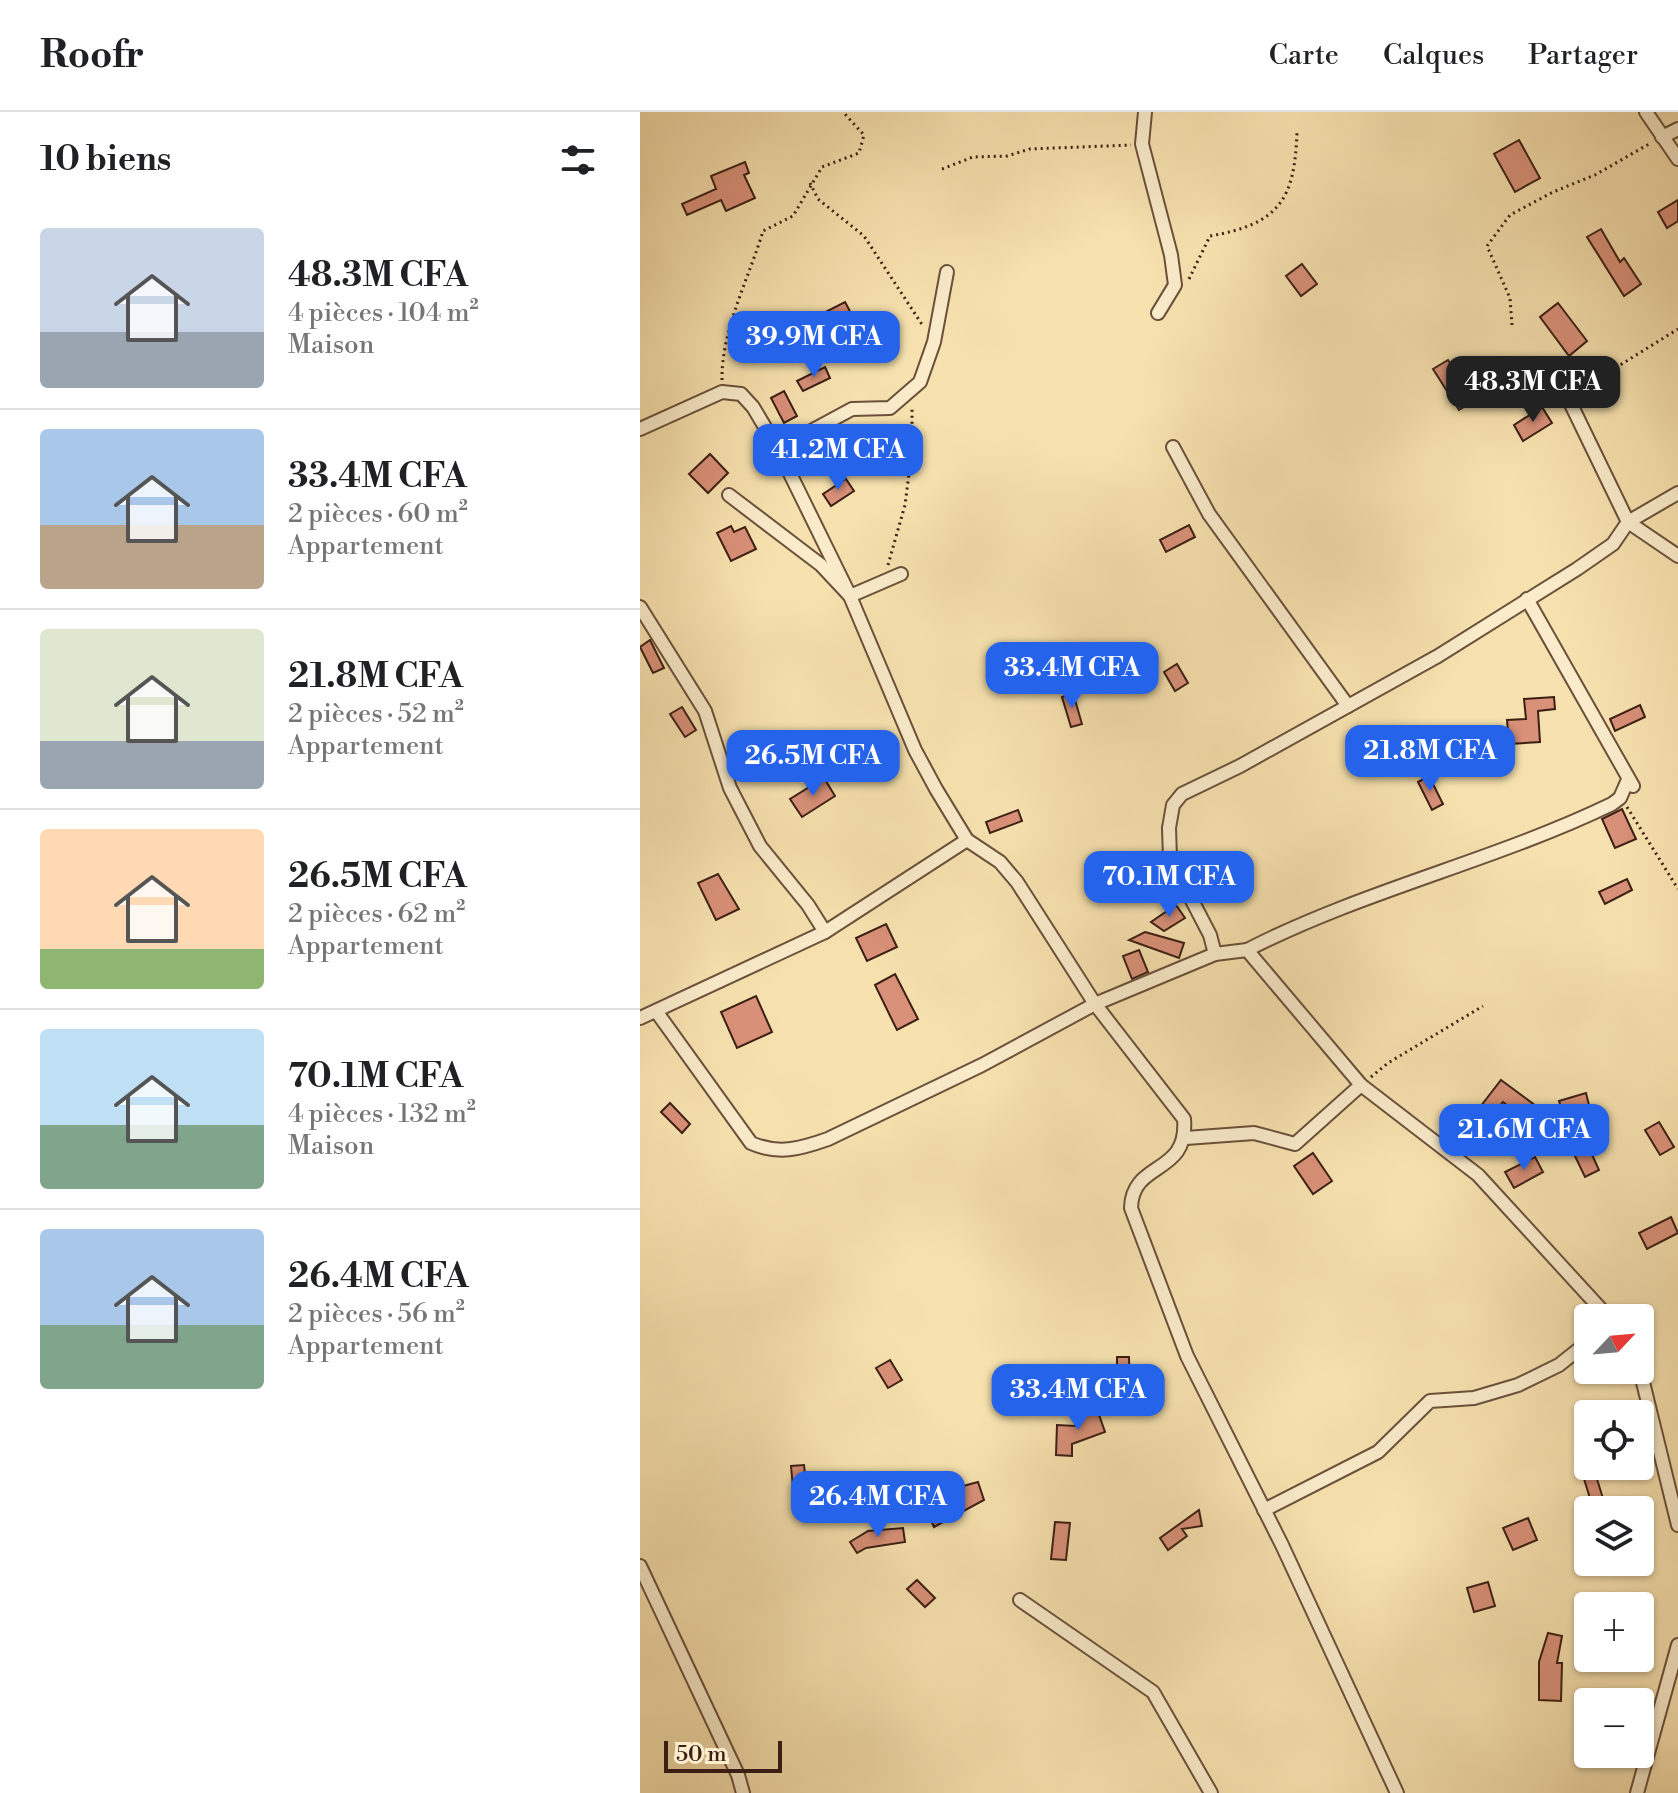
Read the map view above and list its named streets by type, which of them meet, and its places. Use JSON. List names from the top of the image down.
{
  "scale_bar": "50 m",
  "north": "top right",
  "page": {
    "header": "Roofr",
    "nav": ["Carte", "Calques", "Partager"],
    "heading": "10 biens",
    "list": [
      {
        "name": "48.3M CFA",
        "note": "4 pièces · 104 m² · Maison"
      },
      {
        "name": "33.4M CFA",
        "note": "2 pièces · 60 m² · Appartement"
      },
      {
        "name": "21.8M CFA",
        "note": "2 pièces · 52 m² · Appartement"
      },
      {
        "name": "26.5M CFA",
        "note": "2 pièces · 62 m² · Appartement"
      },
      {
        "name": "70.1M CFA",
        "note": "4 pièces · 132 m² · Maison"
      },
      {
        "name": "26.4M CFA",
        "note": "2 pièces · 56 m² · Appartement"
      }
    ],
    "price": [
      "39.9M CFA",
      "48.3M CFA",
      "41.2M CFA",
      "33.4M CFA",
      "21.8M CFA",
      "26.5M CFA",
      "70.1M CFA",
      "21.6M CFA",
      "33.4M CFA",
      "26.4M CFA"
    ],
    "map_buttons": ["+", "−"],
    "scale": "50 m"
  }
}
